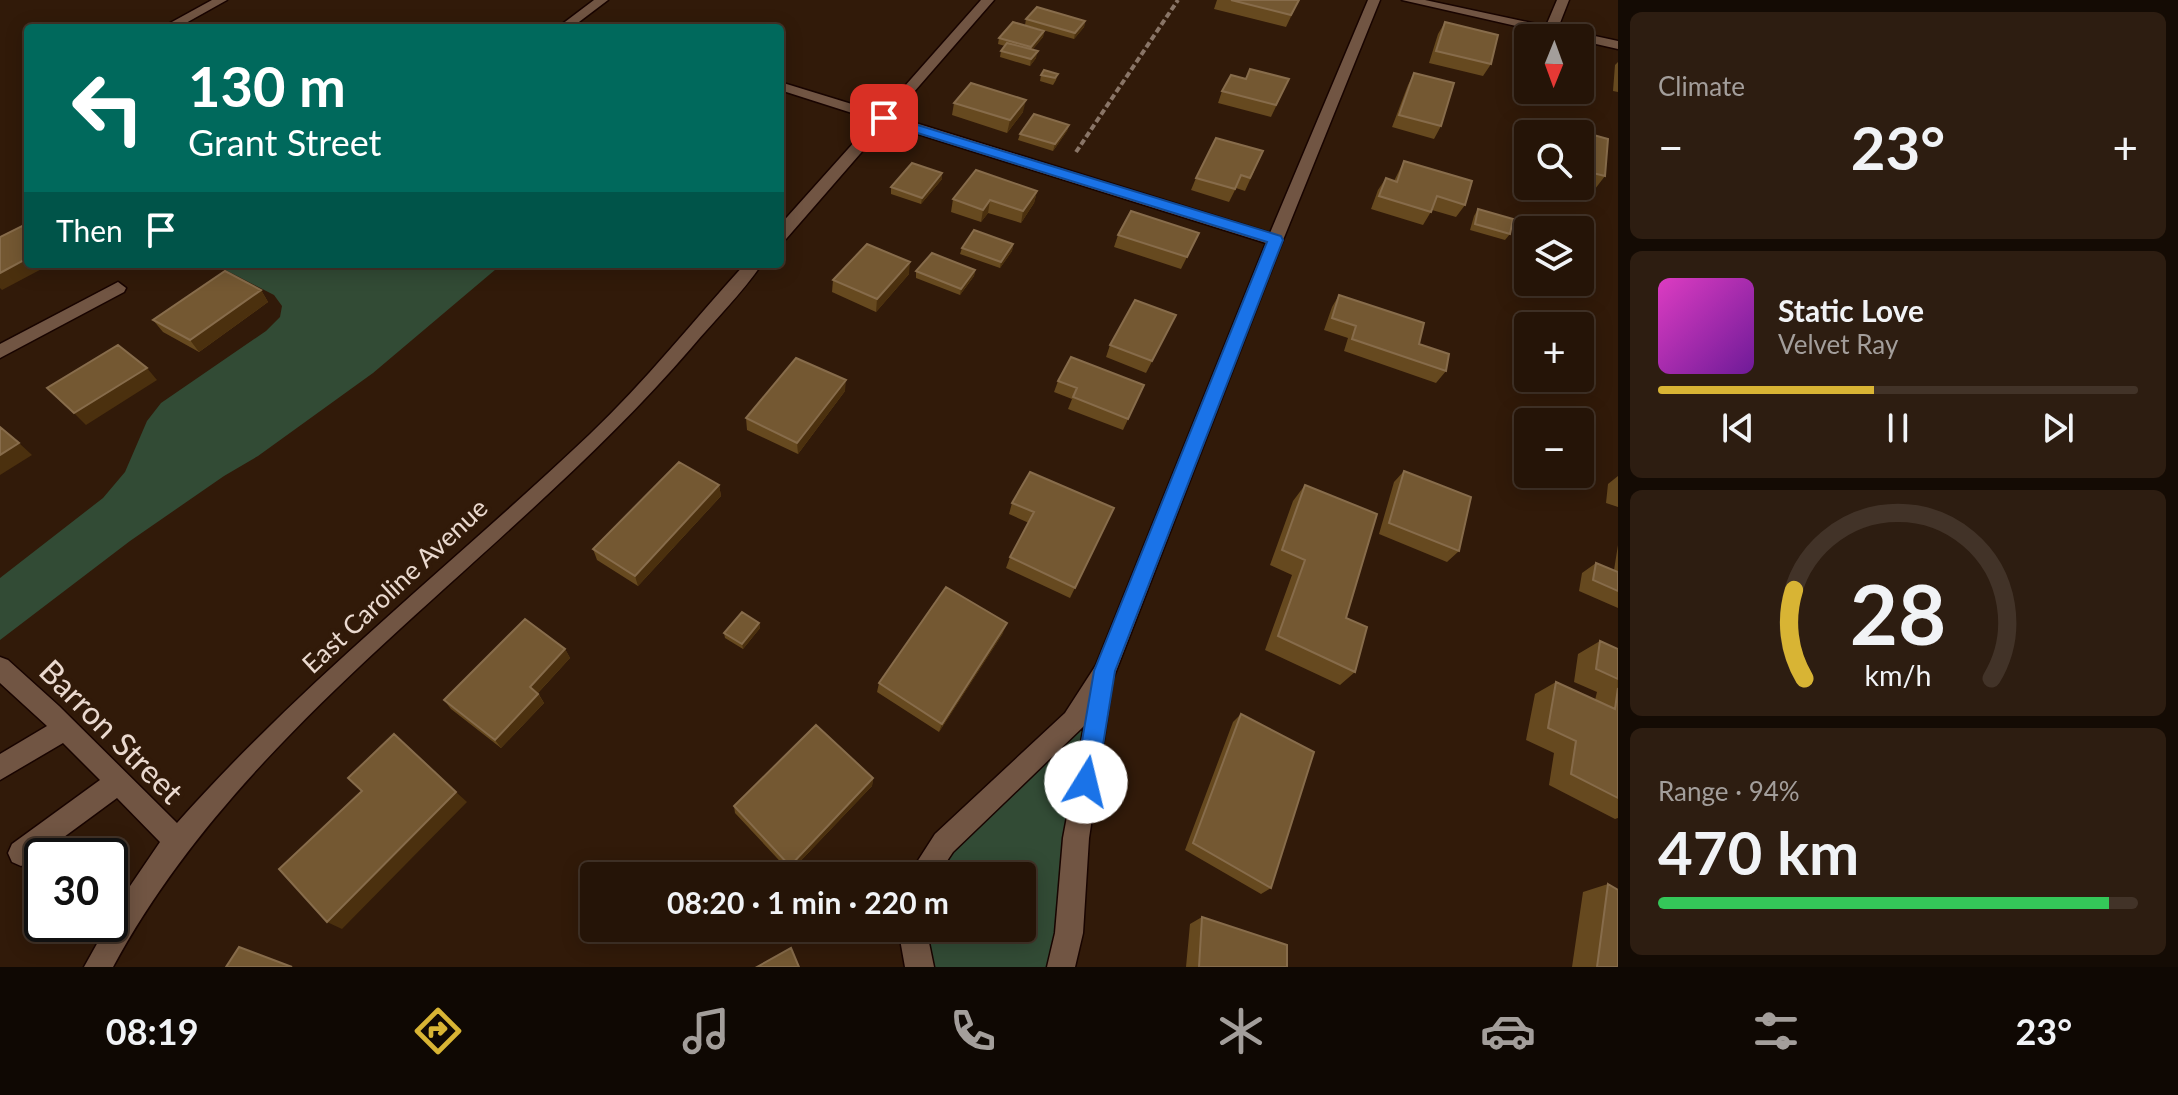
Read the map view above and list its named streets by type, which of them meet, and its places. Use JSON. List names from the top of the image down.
{
  "streets": {
    "street": ["East Caroline Avenue", "Barron Street"]
  },
  "crossings": [
    ["East Caroline Avenue", "Barron Street"]
  ],
  "north": "bottom",
  "page": {
    "tile": [
      "Climate",
      ["Range · 94%", "470 km"]
    ],
    "map_buttons": ["+", "−"],
    "turn": ["130 m", "Grant Street"],
    "heat": ["−", "23°", "+"],
    "then": "Then",
    "song": ["Static Love", "Velvet Ray"],
    "limit": "30",
    "trip": "08:20 · 1 min · 220 m",
    "tabs": ["08:19", "23°"],
    "gauge": ["28", "km/h"]
  }
}
